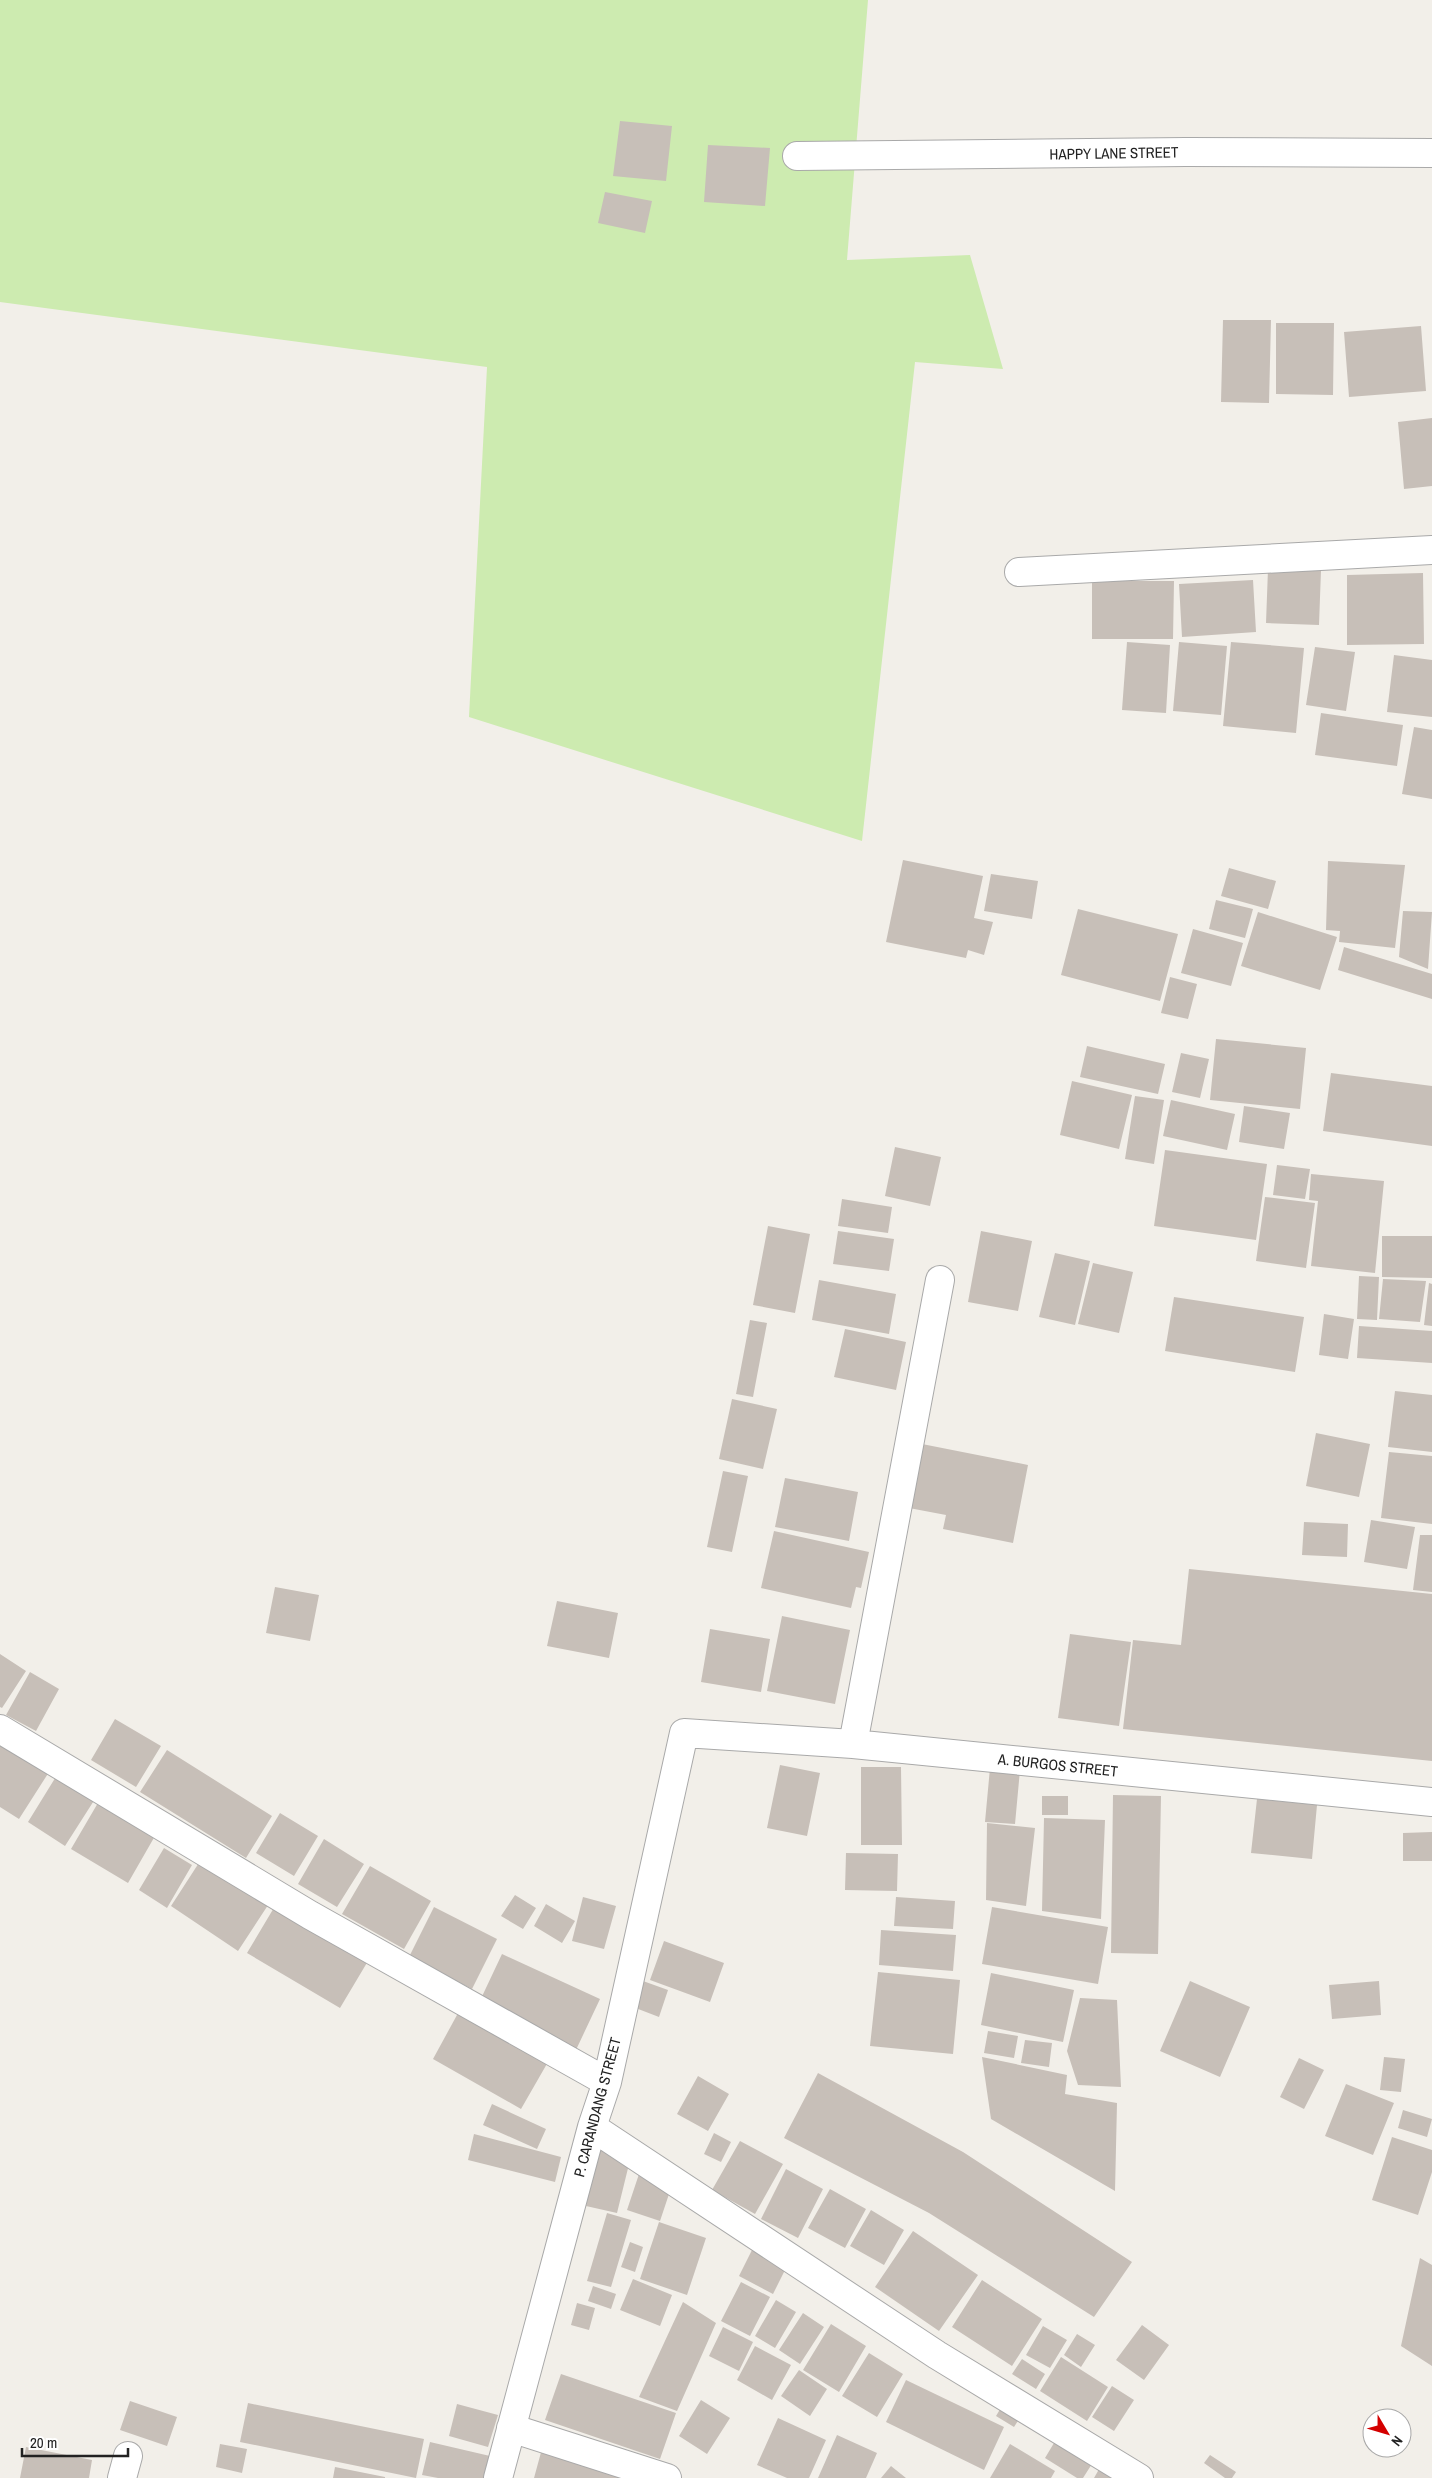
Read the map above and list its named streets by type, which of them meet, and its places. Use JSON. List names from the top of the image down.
{
  "streets": {
    "street": ["HAPPY LANE STREET", "A. BURGOS STREET", "P. CARANDANG STREET"]
  },
  "crossings": [
    ["A. BURGOS STREET", "P. CARANDANG STREET"]
  ],
  "scale_bar": "20 m",
  "north": "bottom right"
}
